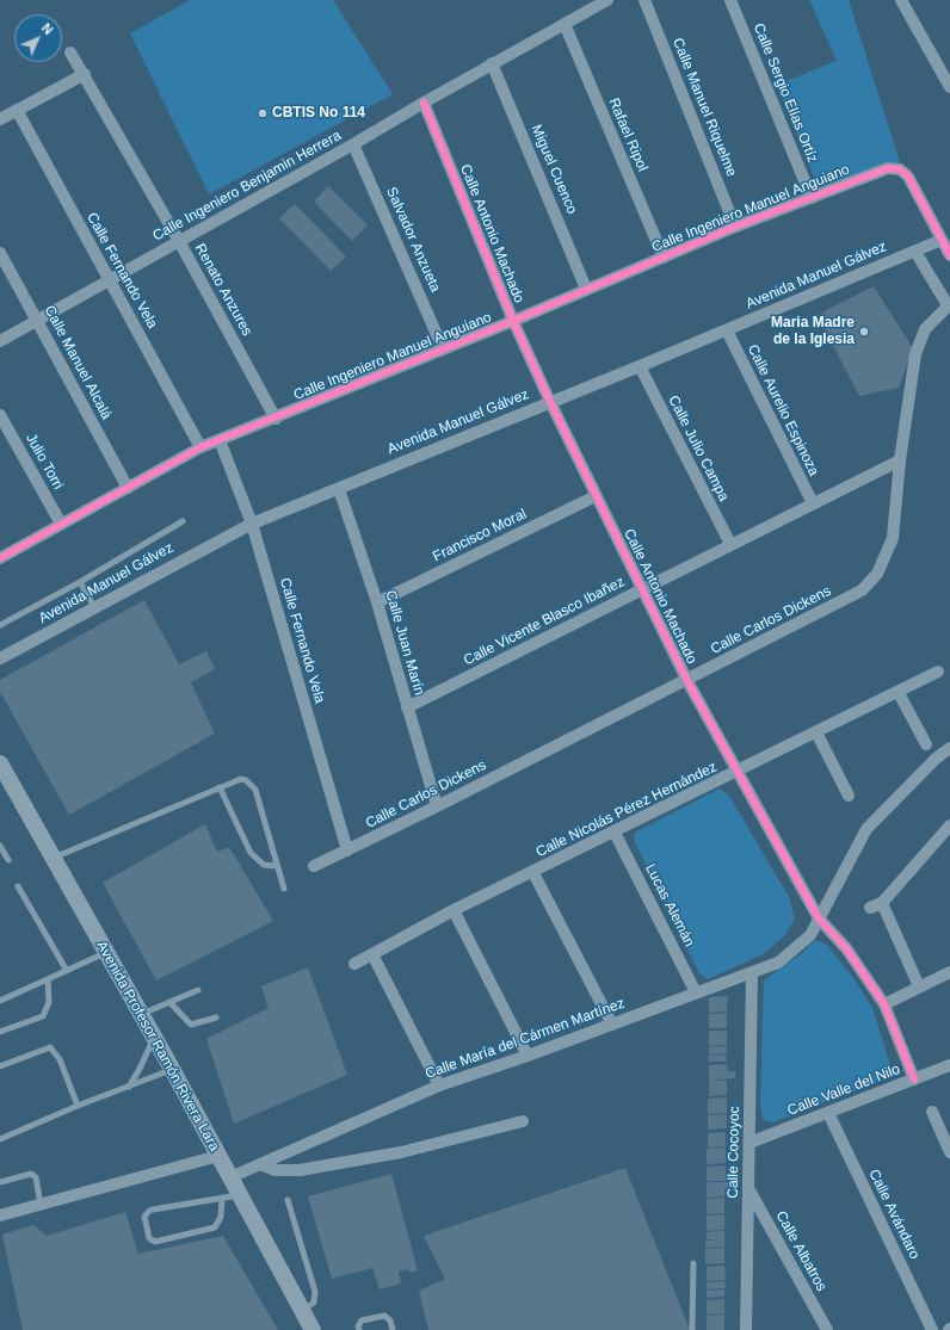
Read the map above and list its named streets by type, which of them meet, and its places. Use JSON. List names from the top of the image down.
{
  "streets": {
    "main road": ["Avenida Profesor Ramón Rivera Lara"],
    "street": [
      "Calle Sergio Elías Ortíz",
      "Calle Manuel Riquelme",
      "Rafael Ripol",
      "Miguel Cuenco",
      "Calle Ingeniero Benjamin Herrera",
      "Calle Ingeniero Manuel Anguiano",
      "Calle Antonio Machado",
      "Salvador Anzueta",
      "Calle Fernando Vela",
      "Avenida Manuel Gálvez",
      "Renato Anzures",
      "Calle Manuel Alcalá",
      "Calle Aurelio Espinoza",
      "Calle Julio Campa",
      "Julio Torri",
      "Francisco Moral",
      "Calle Carlos Dickens",
      "Calle Vicente Blasco Ibañez",
      "Calle Juan Marín",
      "Calle Nicolás Pérez Hernández",
      "Lucas Alemán",
      "Calle María del Cármen Martínez",
      "Calle Valle del Nilo",
      "Calle Cocoyoc",
      "Calle Avándaro",
      "Calle Albatros"
    ]
  },
  "crossings": [
    ["Calle Sergio Elías Ortíz", "Calle Ingeniero Manuel Anguiano"],
    ["Calle Manuel Riquelme", "Calle Ingeniero Manuel Anguiano"],
    ["Rafael Ripol", "Calle Ingeniero Benjamin Herrera"],
    ["Rafael Ripol", "Calle Ingeniero Manuel Anguiano"],
    ["Miguel Cuenco", "Calle Ingeniero Benjamin Herrera"],
    ["Miguel Cuenco", "Calle Ingeniero Manuel Anguiano"],
    ["Calle Ingeniero Benjamin Herrera", "Calle Antonio Machado"],
    ["Calle Ingeniero Benjamin Herrera", "Salvador Anzueta"],
    ["Calle Ingeniero Benjamin Herrera", "Calle Fernando Vela"],
    ["Calle Ingeniero Benjamin Herrera", "Renato Anzures"],
    ["Calle Ingeniero Benjamin Herrera", "Calle Manuel Alcalá"],
    ["Calle Ingeniero Manuel Anguiano", "Calle Antonio Machado"],
    ["Calle Ingeniero Manuel Anguiano", "Salvador Anzueta"],
    ["Calle Ingeniero Manuel Anguiano", "Calle Fernando Vela"],
    ["Calle Ingeniero Manuel Anguiano", "Avenida Manuel Gálvez"],
    ["Calle Ingeniero Manuel Anguiano", "Renato Anzures"],
    ["Calle Ingeniero Manuel Anguiano", "Calle Manuel Alcalá"],
    ["Calle Ingeniero Manuel Anguiano", "Julio Torri"],
    ["Calle Antonio Machado", "Avenida Manuel Gálvez"],
    ["Calle Antonio Machado", "Francisco Moral"],
    ["Calle Antonio Machado", "Calle Carlos Dickens"],
    ["Calle Antonio Machado", "Calle Vicente Blasco Ibañez"],
    ["Calle Antonio Machado", "Calle Nicolás Pérez Hernández"],
    ["Calle Antonio Machado", "Calle María del Cármen Martínez"],
    ["Calle Antonio Machado", "Calle Valle del Nilo"],
    ["Calle Fernando Vela", "Avenida Manuel Gálvez"],
    ["Calle Fernando Vela", "Calle Carlos Dickens"],
    ["Avenida Manuel Gálvez", "Calle Aurelio Espinoza"],
    ["Avenida Manuel Gálvez", "Calle Julio Campa"],
    ["Avenida Manuel Gálvez", "Calle Juan Marín"],
    ["Calle Aurelio Espinoza", "Calle Vicente Blasco Ibañez"],
    ["Calle Julio Campa", "Calle Vicente Blasco Ibañez"],
    ["Francisco Moral", "Calle Juan Marín"],
    ["Calle Carlos Dickens", "Calle Vicente Blasco Ibañez"],
    ["Calle Carlos Dickens", "Calle Juan Marín"],
    ["Calle Vicente Blasco Ibañez", "Calle Juan Marín"],
    ["Calle Nicolás Pérez Hernández", "Lucas Alemán"],
    ["Lucas Alemán", "Calle María del Cármen Martínez"],
    ["Calle María del Cármen Martínez", "Avenida Profesor Ramón Rivera Lara"],
    ["Calle María del Cármen Martínez", "Calle Cocoyoc"],
    ["Calle Valle del Nilo", "Calle Cocoyoc"],
    ["Calle Valle del Nilo", "Calle Avándaro"],
    ["Calle Cocoyoc", "Calle Albatros"]
  ],
  "places": ["CBTIS No 114", "Maria Madre de la Iglesia"],
  "north": "top right"
}
